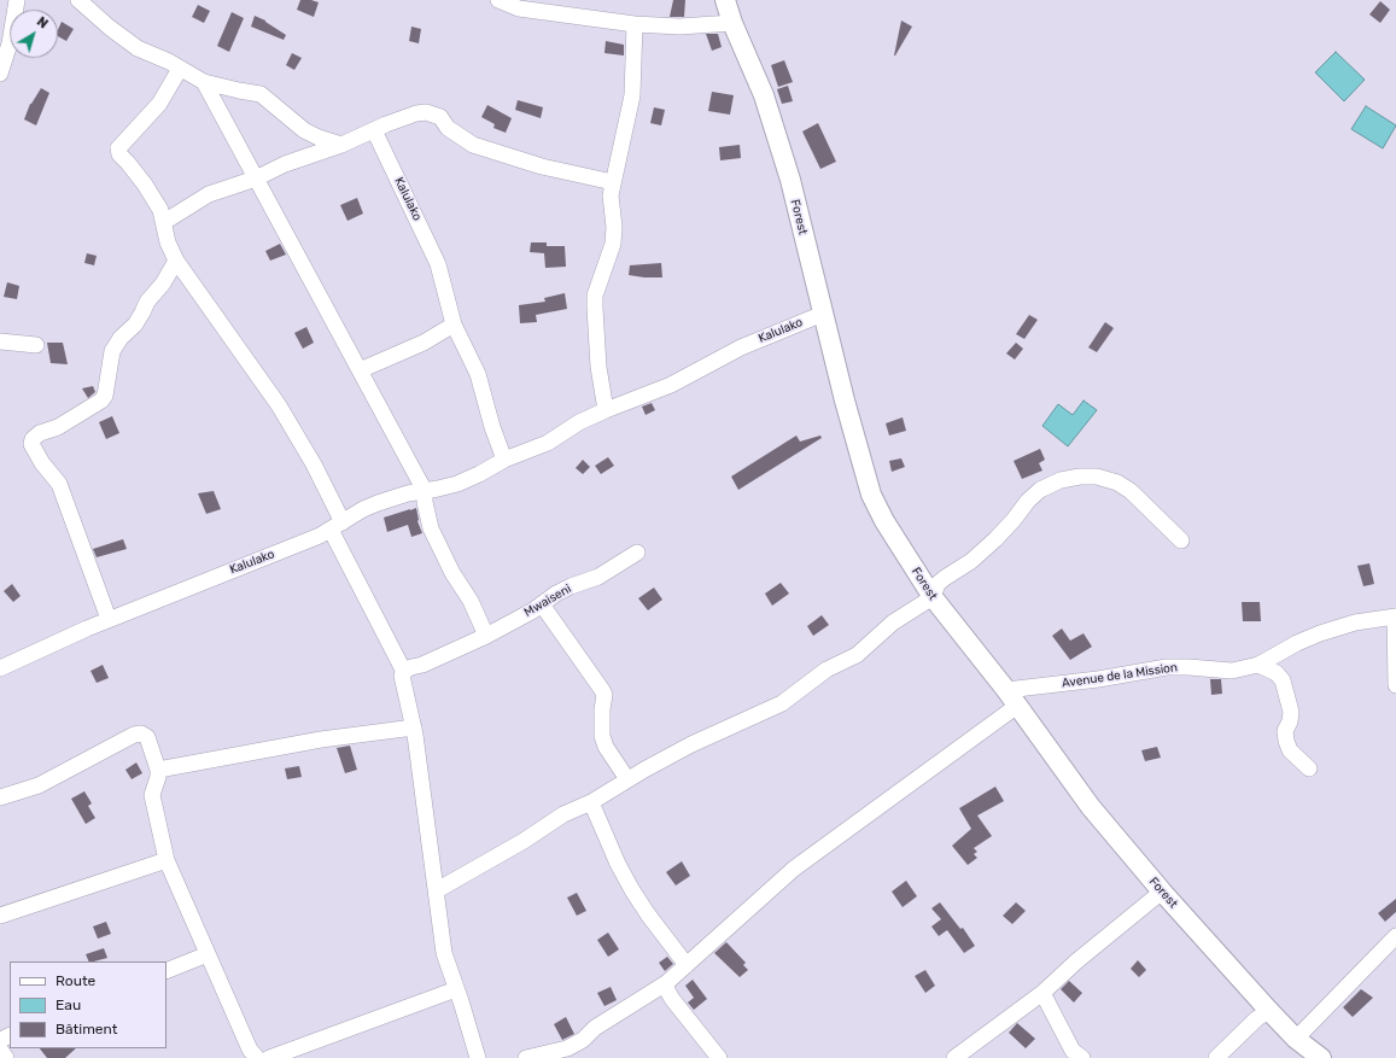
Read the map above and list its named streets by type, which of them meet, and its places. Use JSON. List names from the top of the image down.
{
  "streets": {
    "street": [
      "Kalulako",
      "Forest",
      "Mwaiseni",
      "Avenue de la Mission"
    ]
  },
  "crossings": [
    ["Kalulako", "Forest"],
    ["Forest", "Avenue de la Mission"]
  ],
  "legend": ["Route", "Eau", "Bâtiment"],
  "north": "top right"
}
